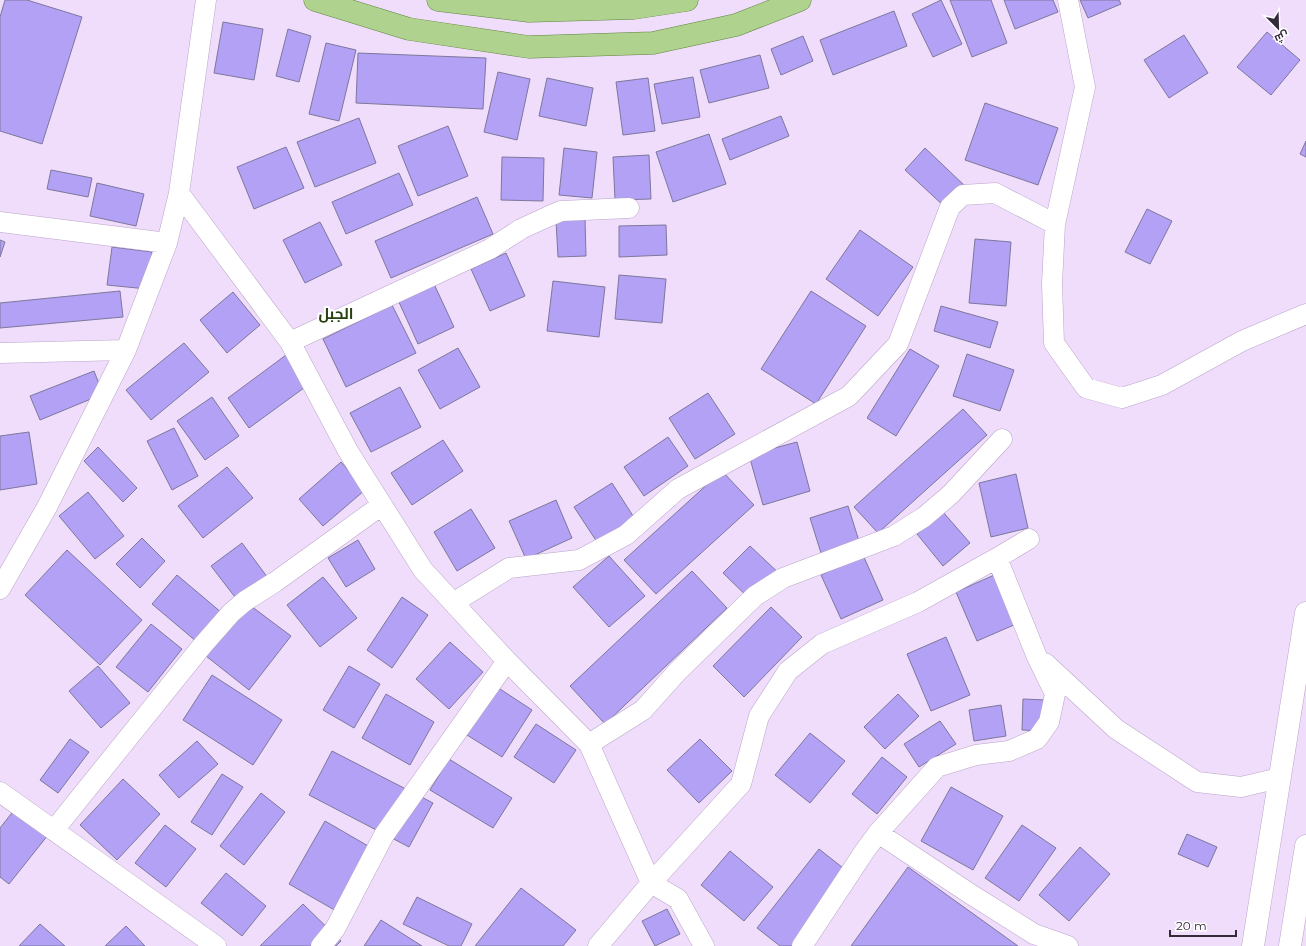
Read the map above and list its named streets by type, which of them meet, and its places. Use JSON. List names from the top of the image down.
{
  "districts": ["الجبل"],
  "scale_bar": "20 m",
  "north": "bottom right"
}
